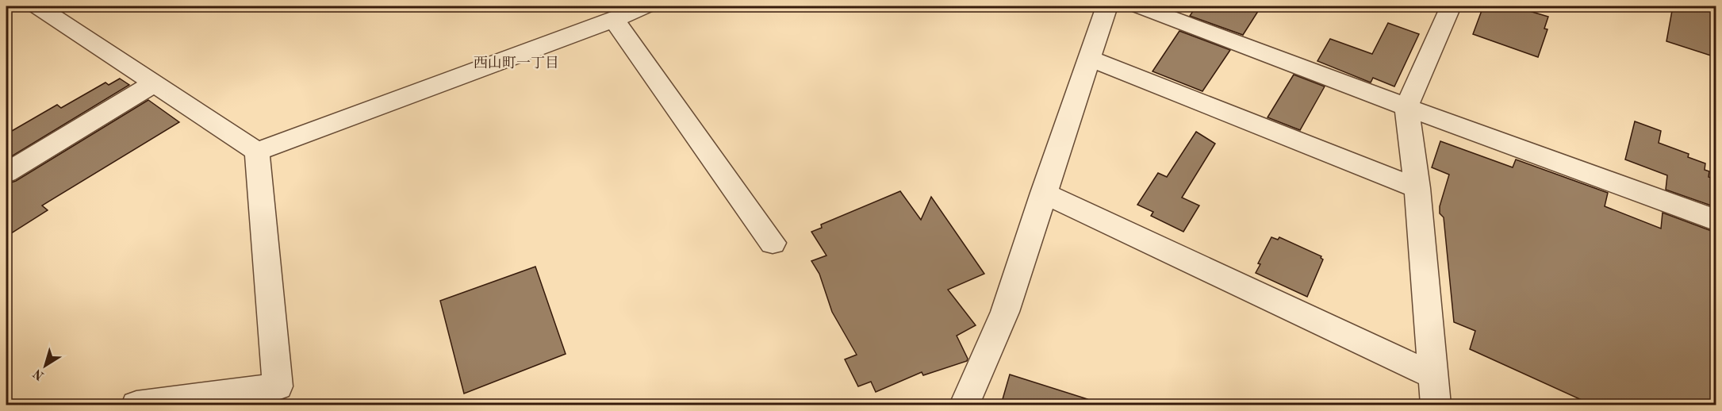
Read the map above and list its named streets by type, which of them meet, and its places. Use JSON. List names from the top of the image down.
{
  "districts": ["西山町一丁目"],
  "north": "bottom left"
}
